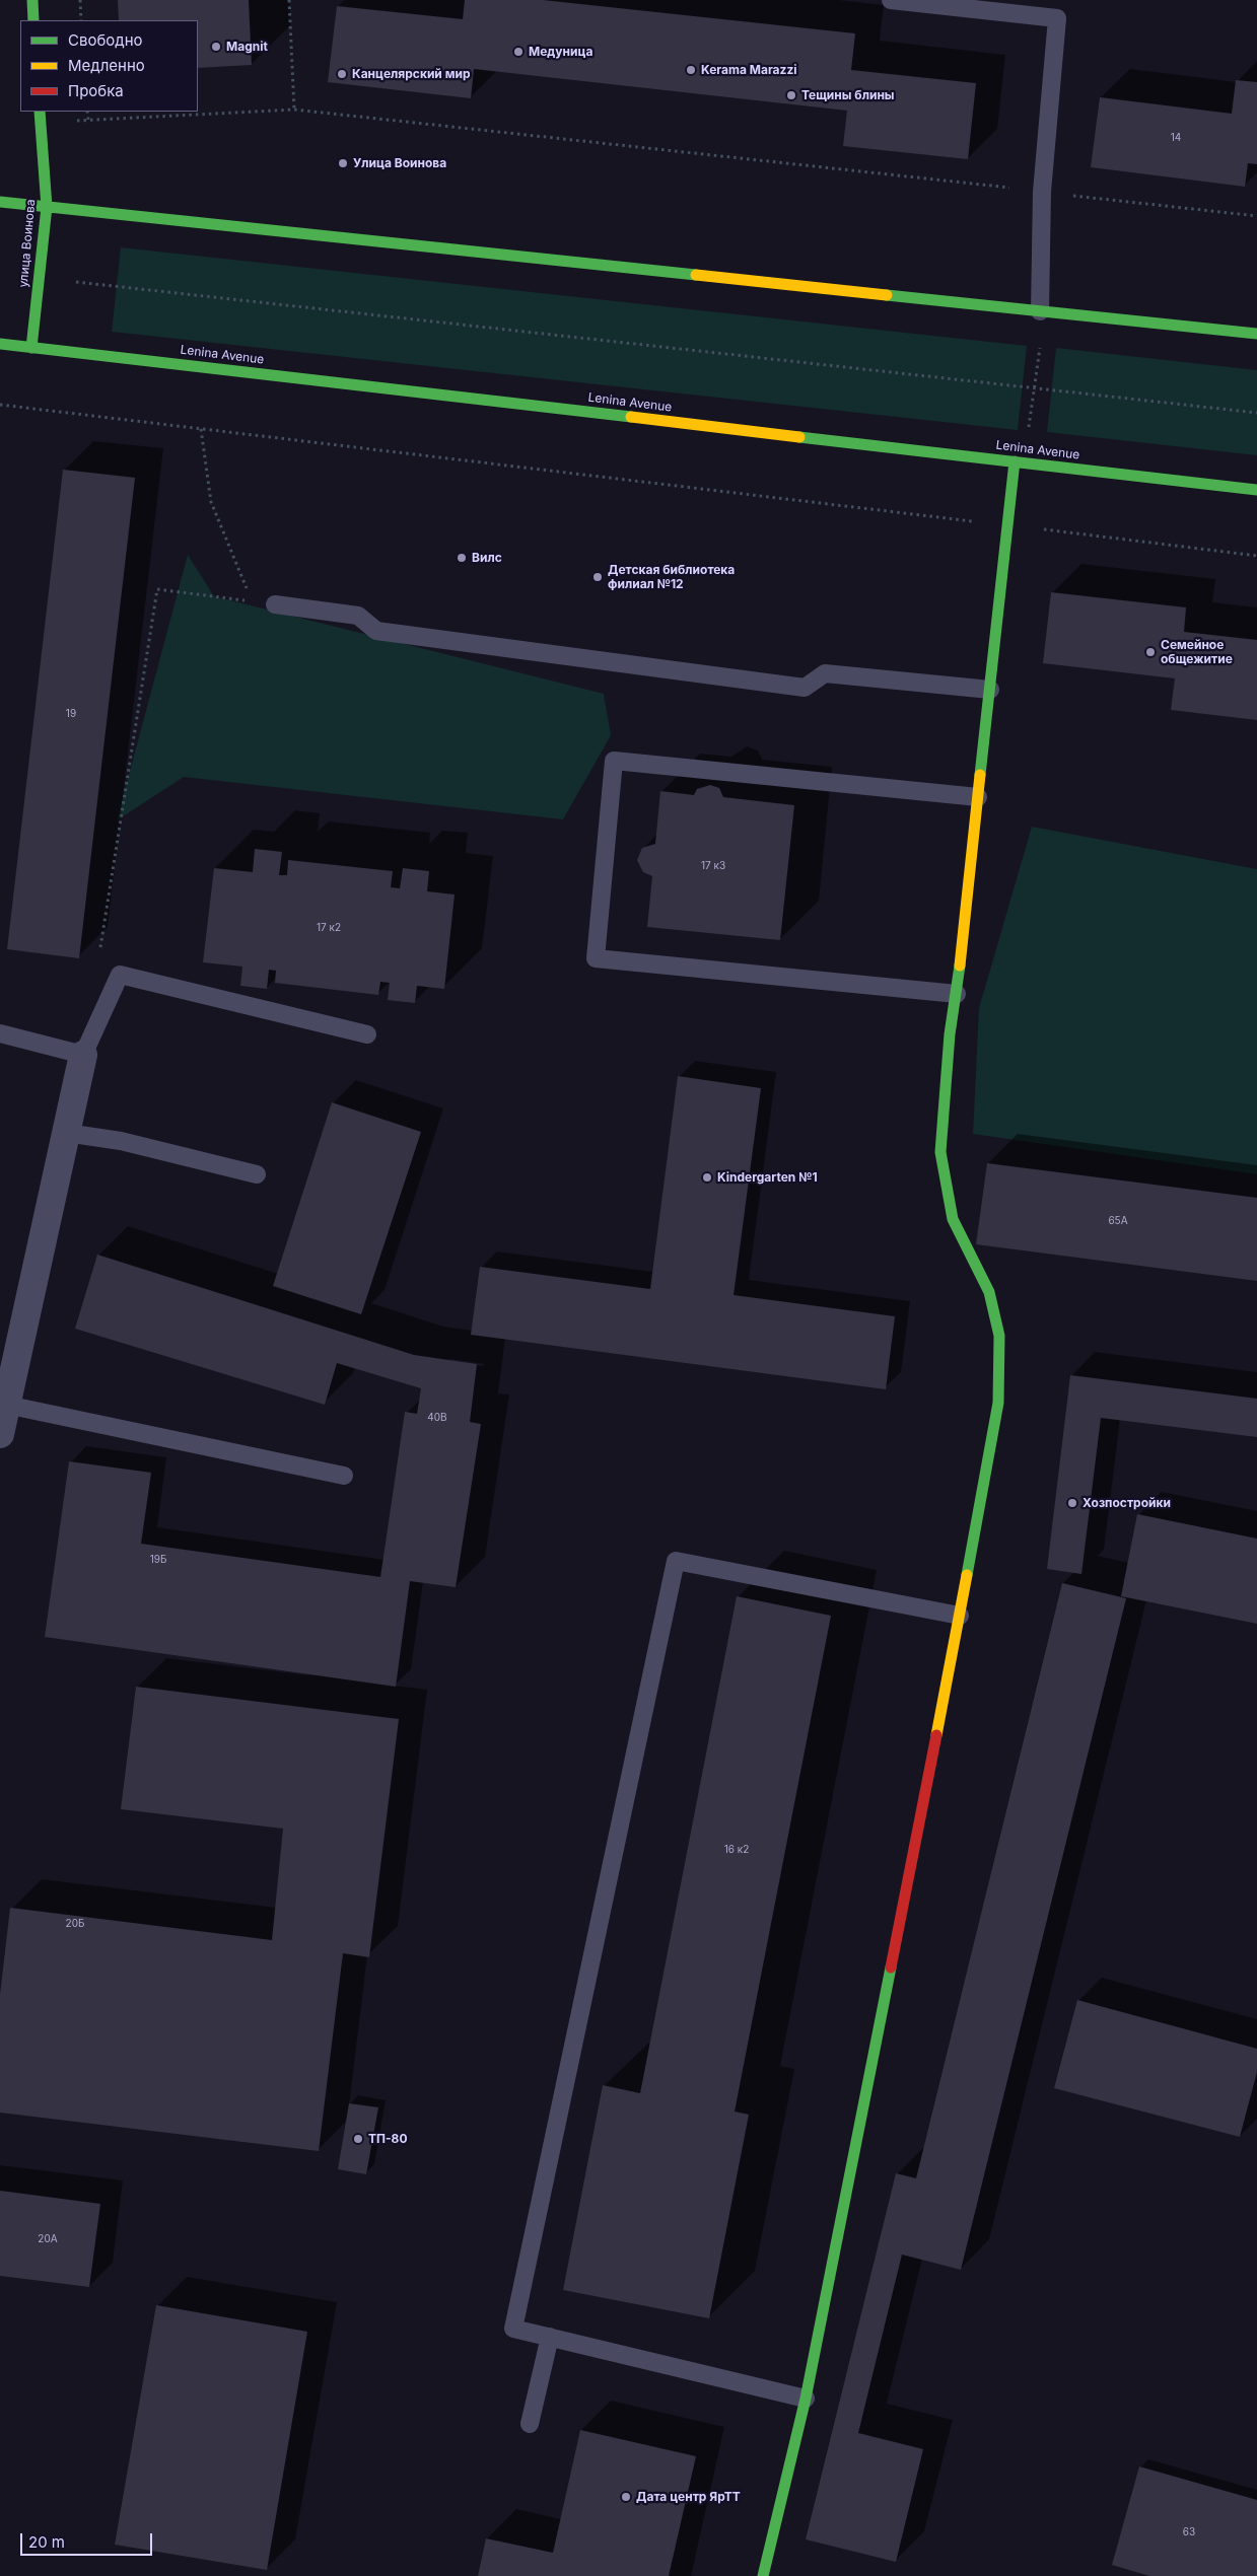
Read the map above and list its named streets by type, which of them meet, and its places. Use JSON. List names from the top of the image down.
{
  "streets": {
    "main road": ["улица Воинова", "Lenina Avenue"]
  },
  "crossings": [
    ["улица Воинова", "Lenina Avenue"]
  ],
  "places": [
    "Magnit",
    "Медуница",
    "Kerama Marazzi",
    "Канцелярский мир",
    "Тещины блины",
    "Улица Воинова",
    "Вилс",
    "Детская библиотека филиал №12",
    "Семейное общежитие",
    "Kindergarten №1",
    "Хозпостройки",
    "ТП-80",
    "Дата центр ЯрТТ"
  ],
  "house_numbers": [
    "14",
    "19",
    "17 к3",
    "17 к2",
    "65А",
    "40В",
    "19Б",
    "16 к2",
    "20Б",
    "20А",
    "63"
  ],
  "legend": ["Свободно", "Медленно", "Пробка"],
  "scale_bar": "20 m"
}
